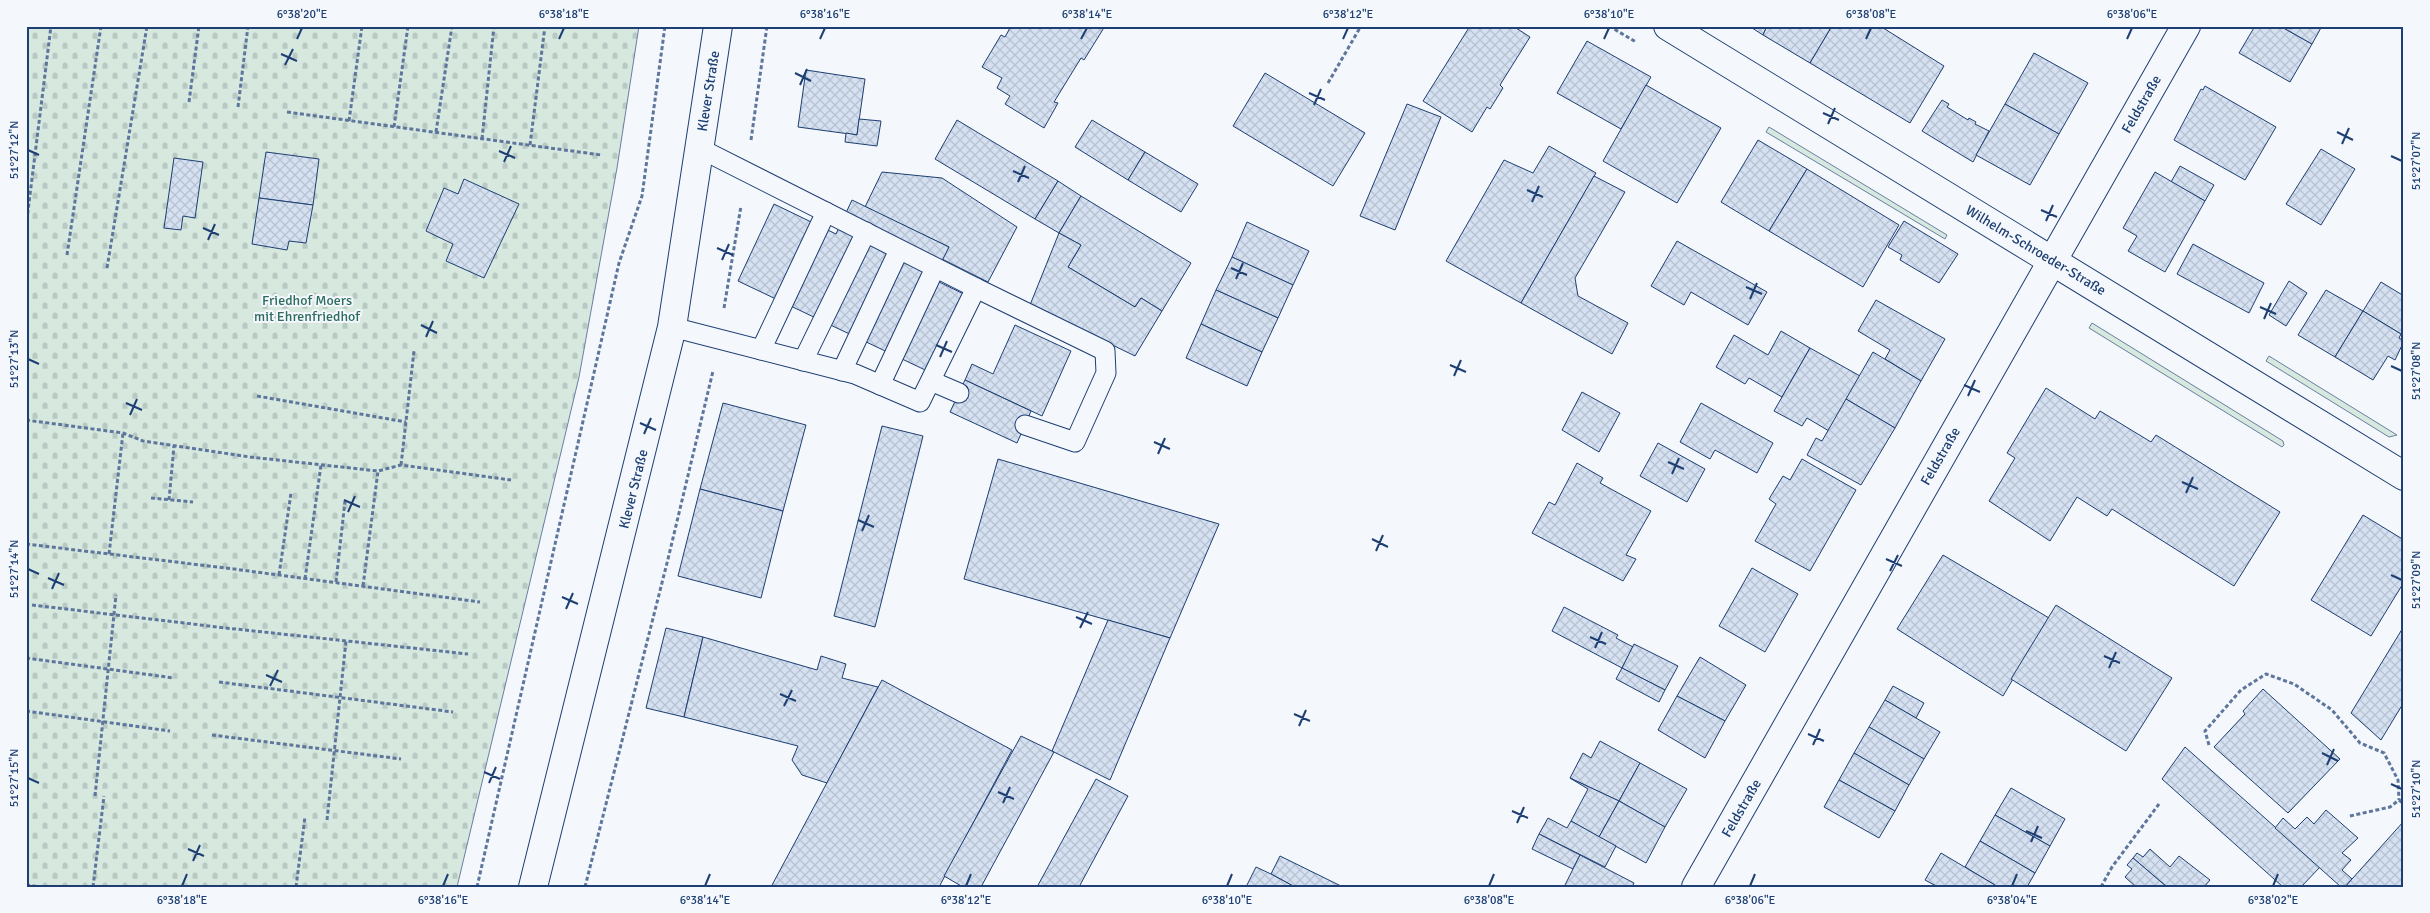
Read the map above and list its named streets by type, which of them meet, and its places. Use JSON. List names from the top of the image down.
{
  "streets": {
    "main road": ["Klever Straße", "Feldstraße", "Wilhelm-Schroeder-Straße"]
  },
  "crossings": [
    ["Feldstraße", "Wilhelm-Schroeder-Straße"]
  ],
  "parks": ["Friedhof Moers mit Ehrenfriedhof"],
  "coordinates": [
    "6°38'20\"E",
    "6°38'18\"E",
    "6°38'16\"E",
    "6°38'14\"E",
    "6°38'12\"E",
    "6°38'10\"E",
    "6°38'08\"E",
    "6°38'06\"E",
    "51°27'12\"N",
    "51°27'07\"N",
    "51°27'13\"N",
    "51°27'08\"N",
    "51°27'14\"N",
    "51°27'09\"N",
    "51°27'15\"N",
    "51°27'10\"N",
    "6°38'04\"E",
    "6°38'02\"E"
  ]
}
